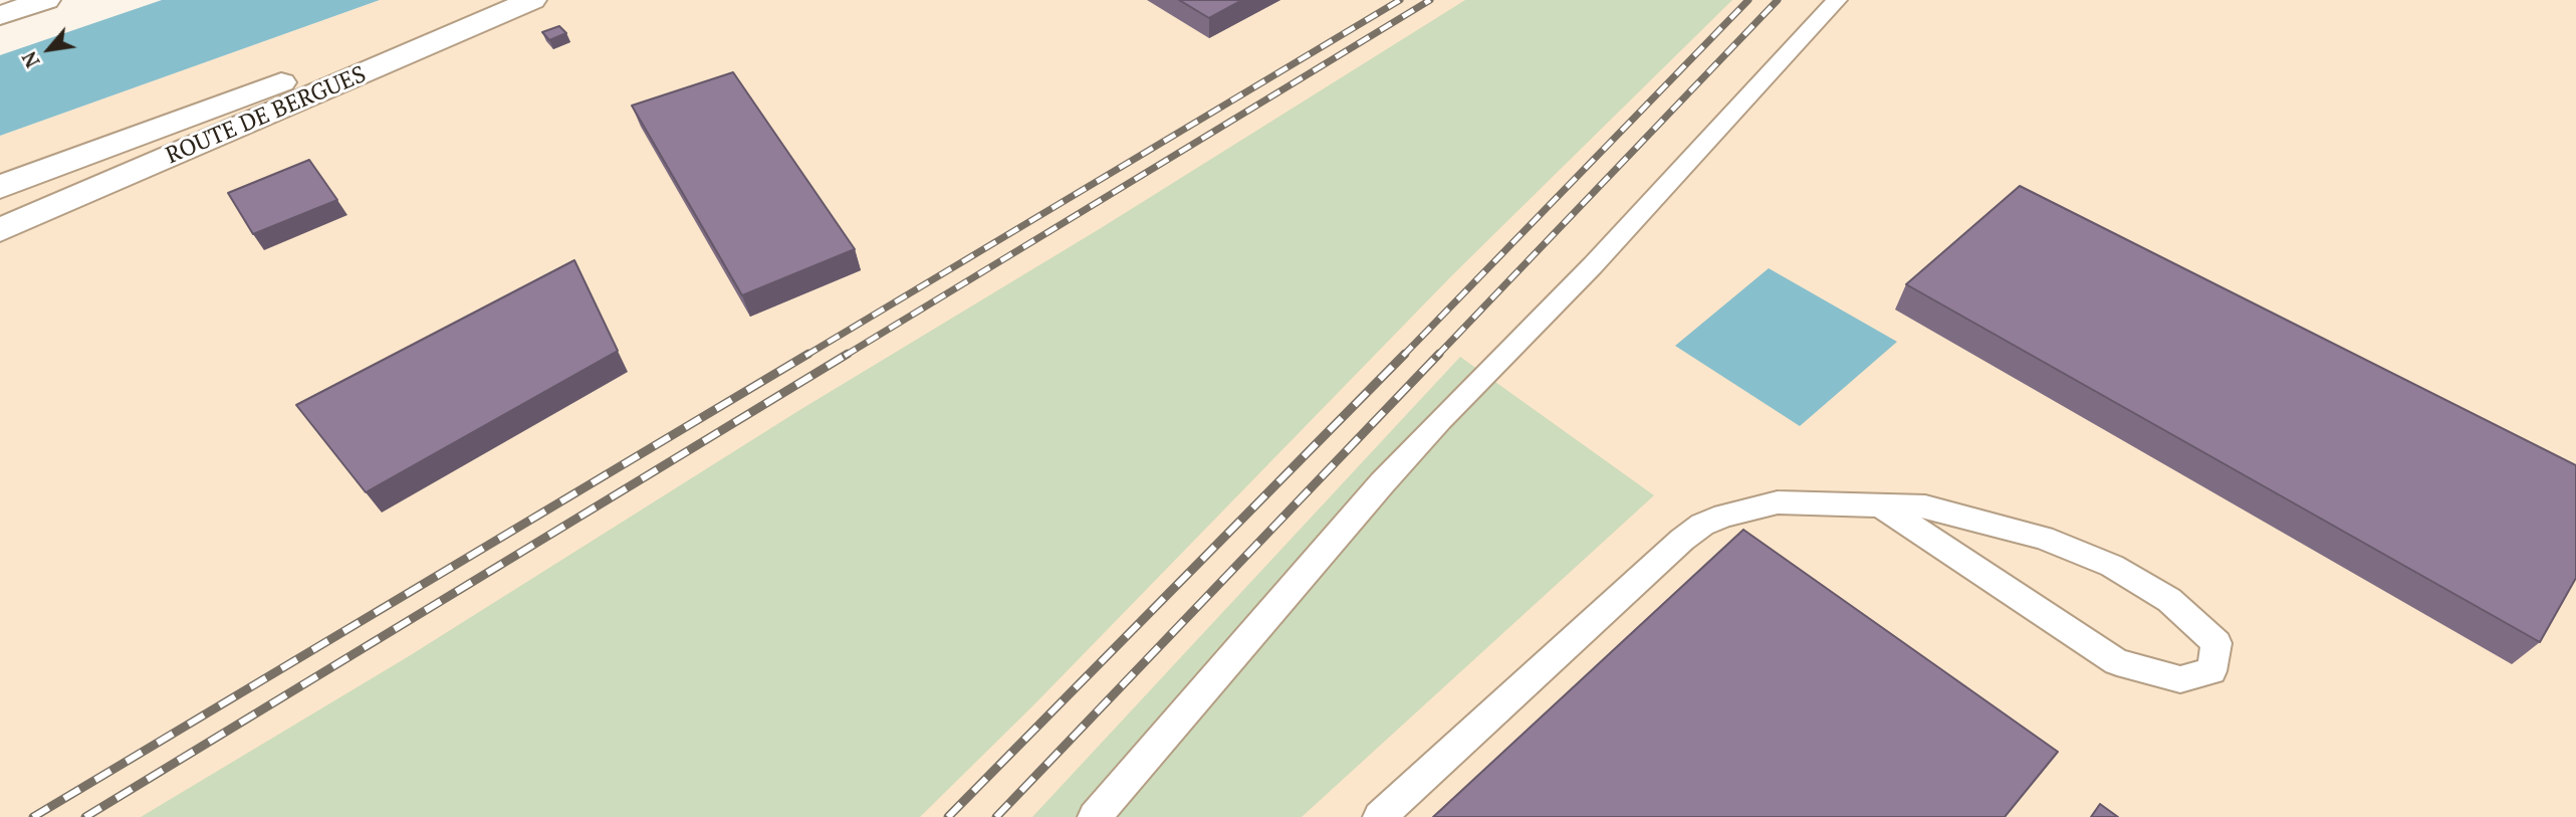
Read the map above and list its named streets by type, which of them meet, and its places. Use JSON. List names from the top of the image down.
{
  "streets": {
    "main road": ["ROUTE DE BERGUES"]
  },
  "north": "bottom left"
}
